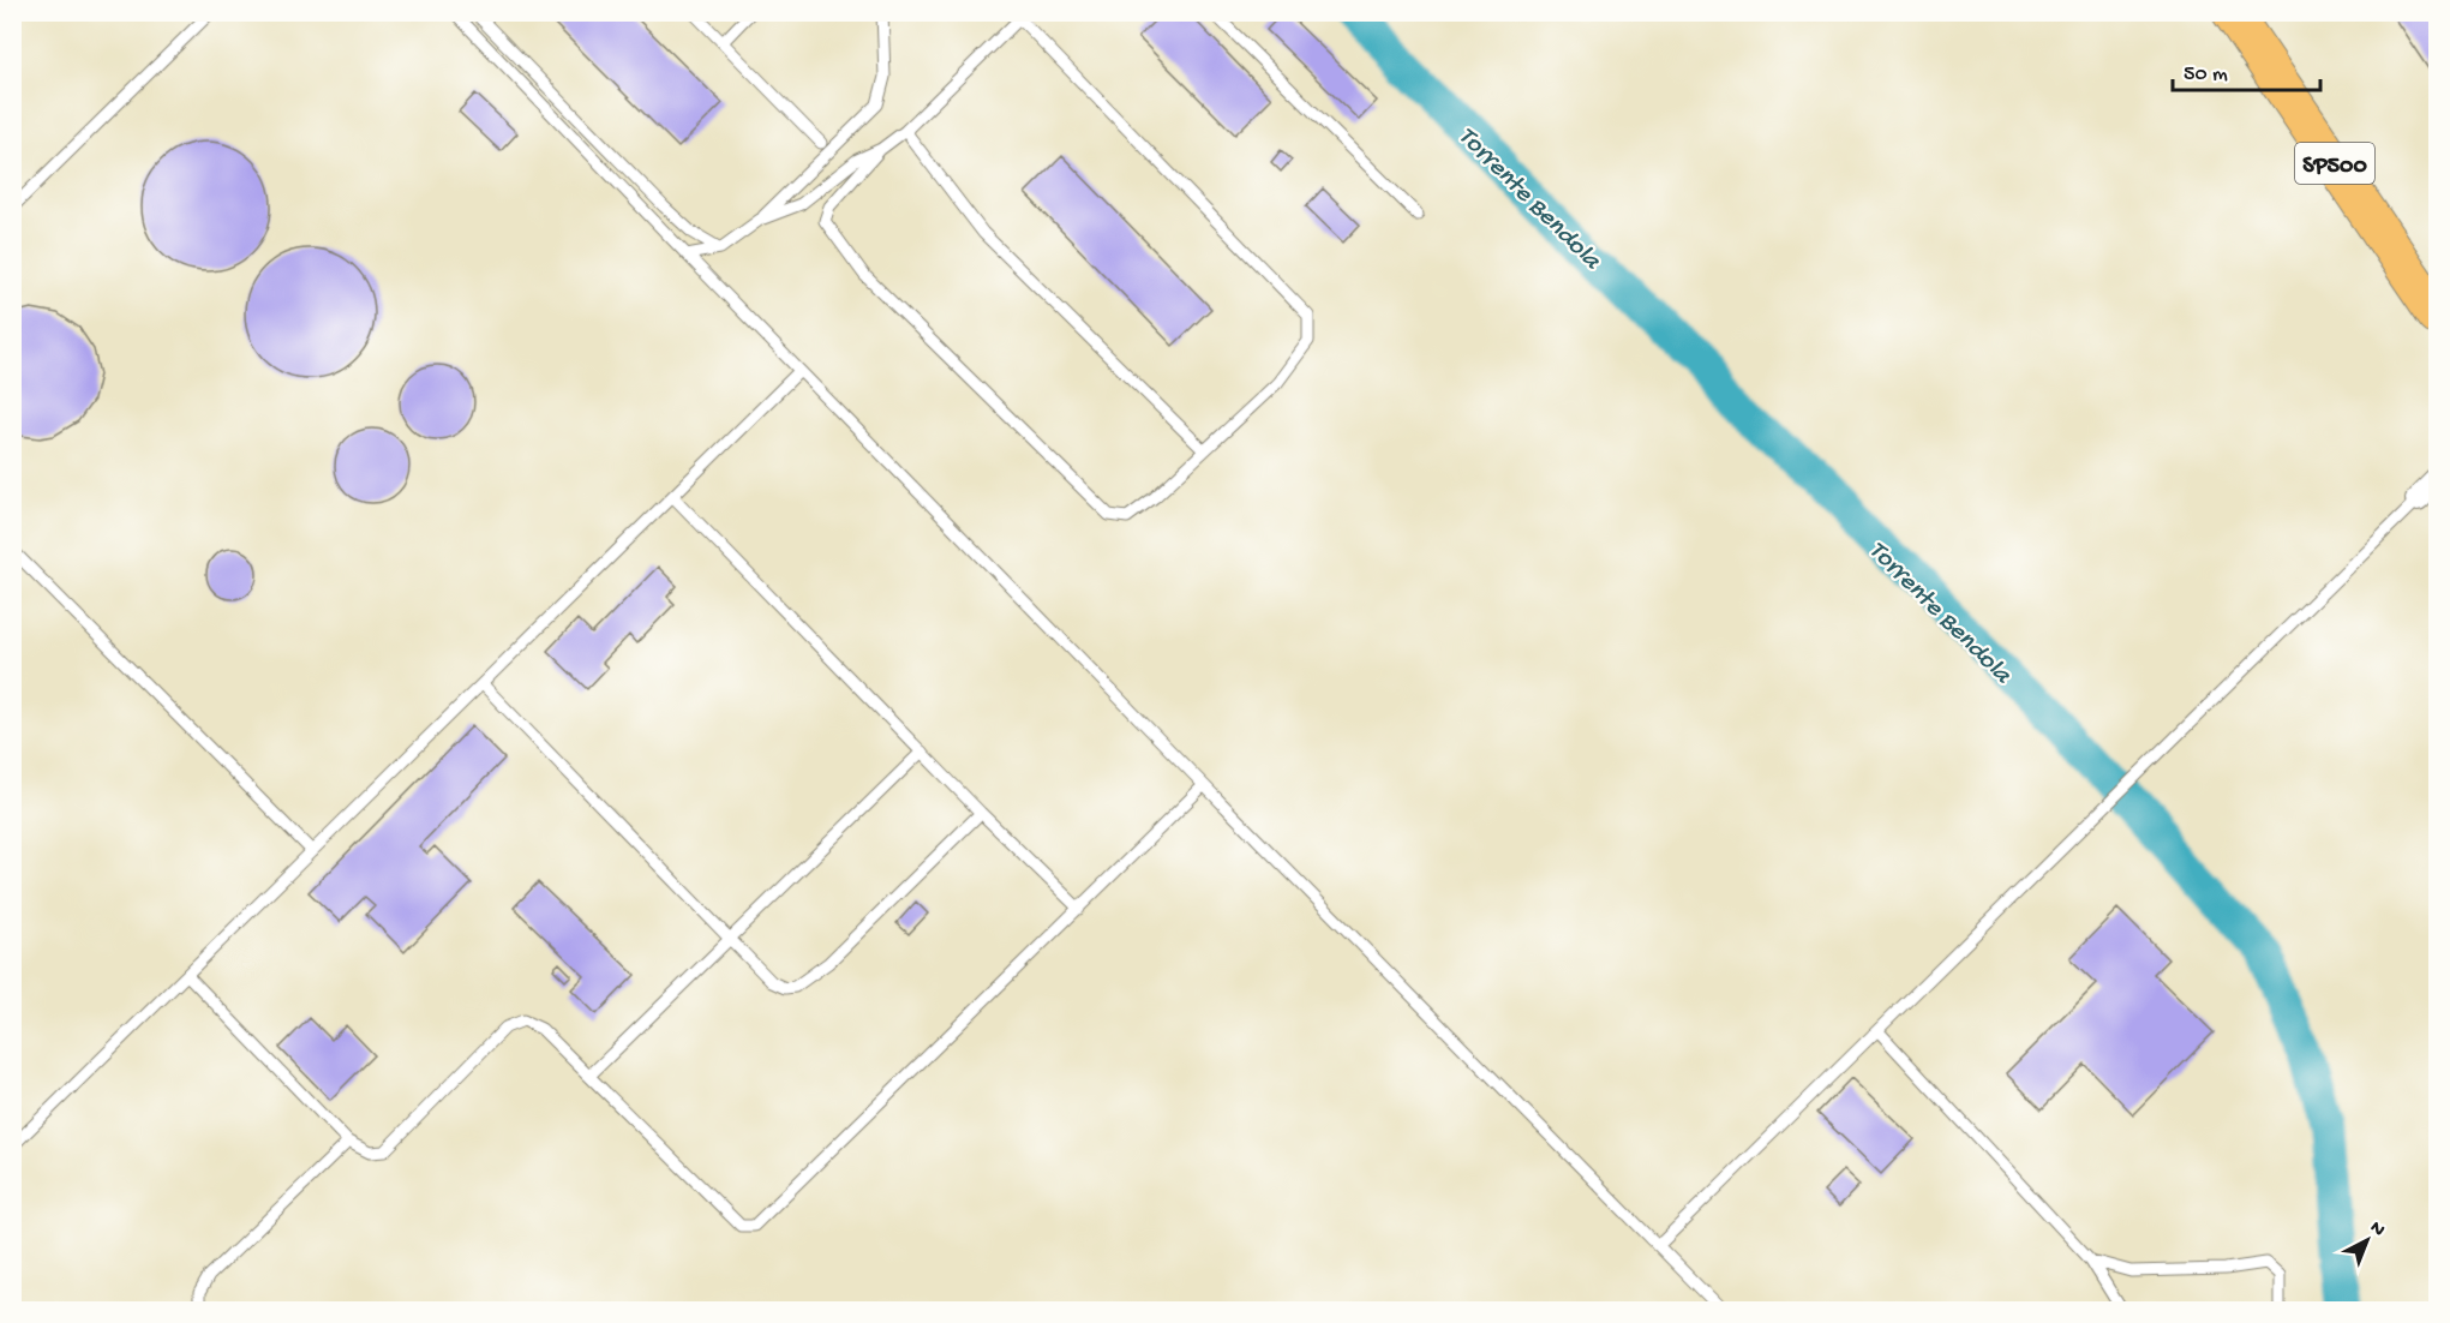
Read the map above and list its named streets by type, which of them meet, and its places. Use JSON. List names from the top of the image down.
{
  "streets": {
    "main road": ["SP500"]
  },
  "water": ["Torrente Bendola"],
  "scale_bar": "50 m",
  "north": "top right"
}
